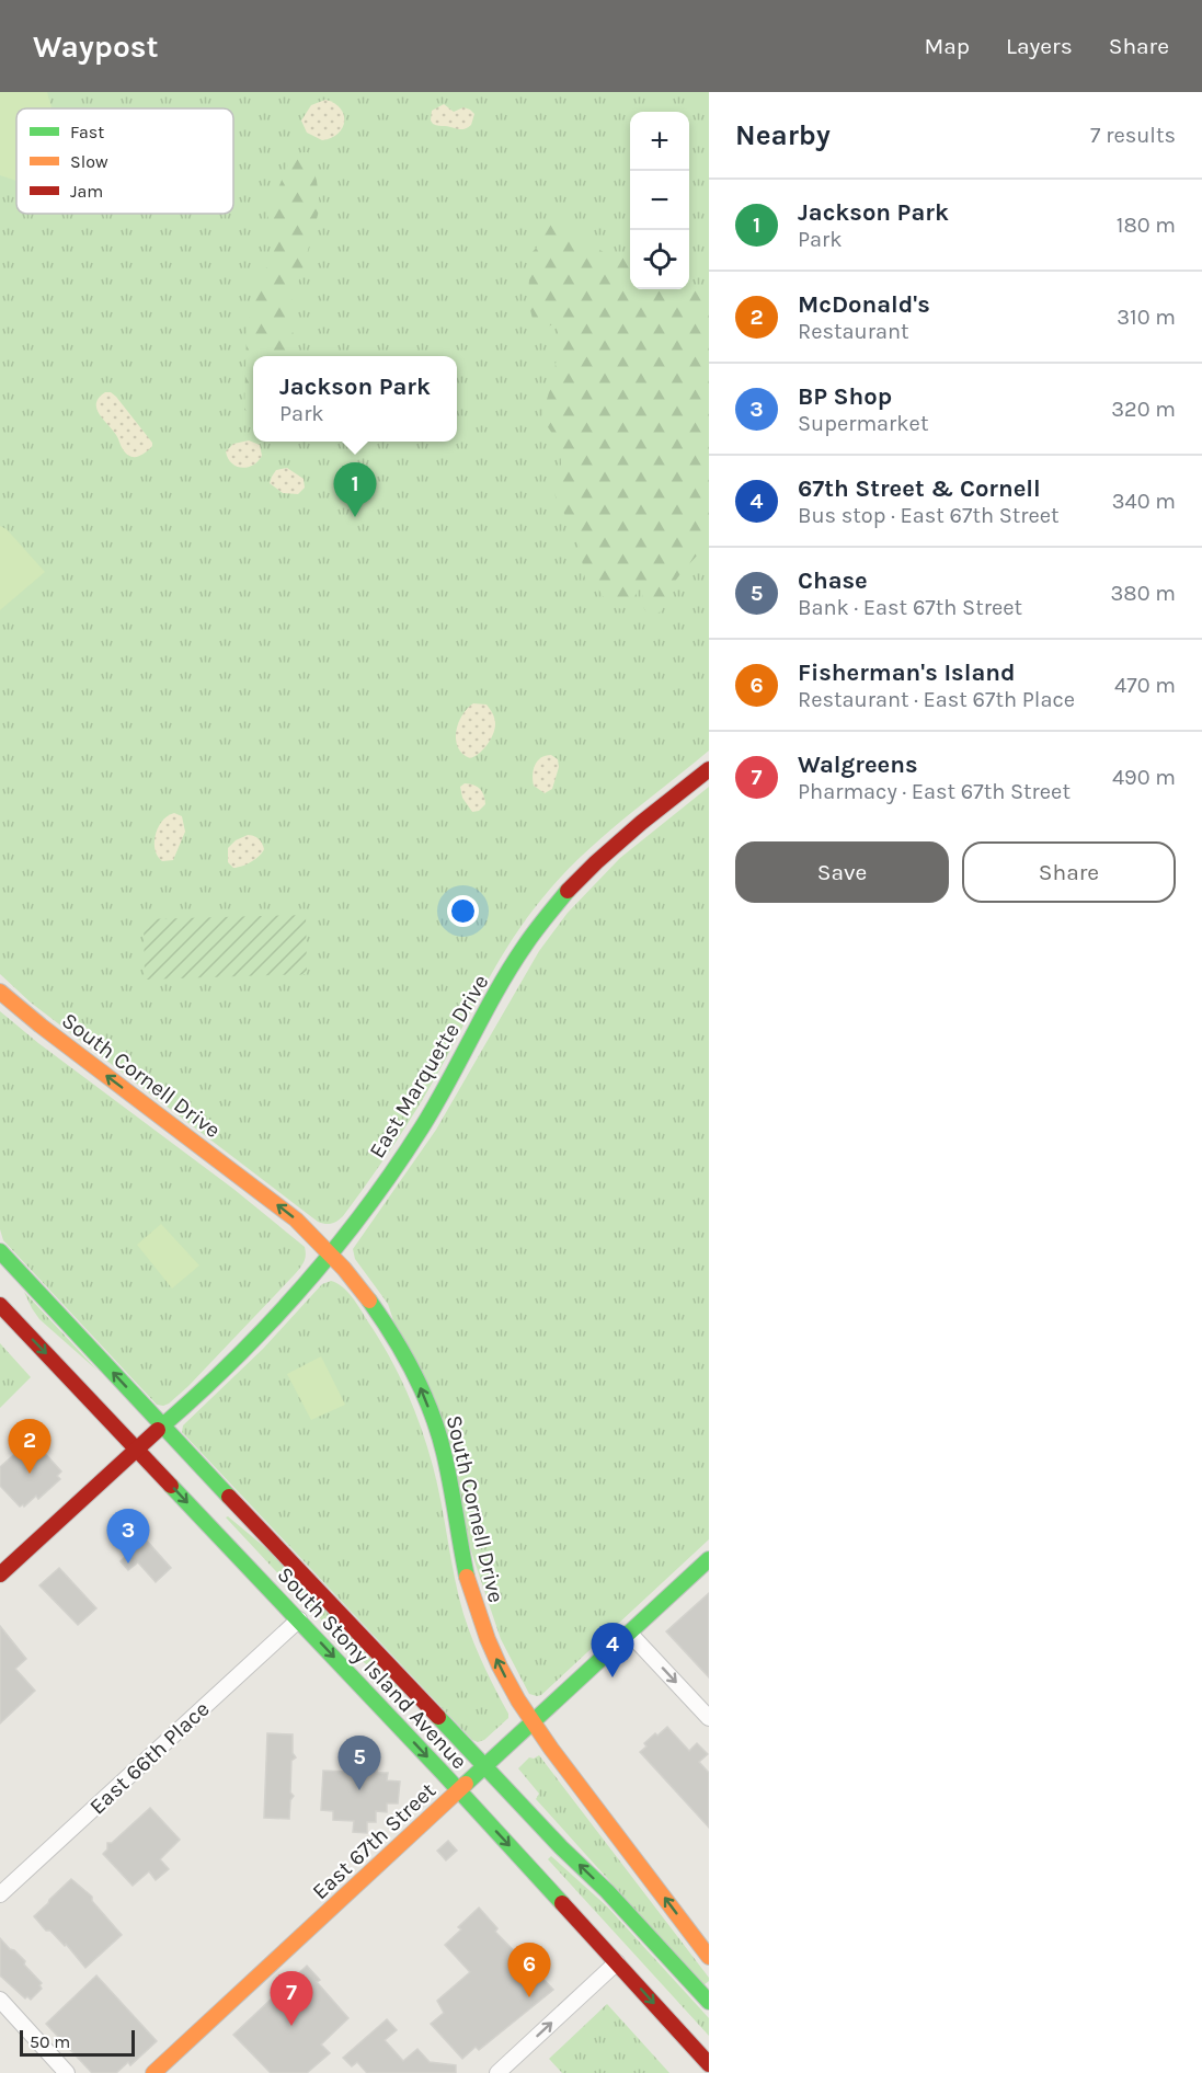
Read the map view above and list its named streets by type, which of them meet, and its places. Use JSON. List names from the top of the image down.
{
  "streets": {
    "main road": [
      "East Marquette Drive",
      "South Cornell Drive",
      "South Stony Island Avenue",
      "East 67th Street"
    ],
    "street": ["East 66th Place"]
  },
  "crossings": [
    ["East Marquette Drive", "South Cornell Drive"],
    ["East Marquette Drive", "South Stony Island Avenue"],
    ["South Cornell Drive", "East 67th Street"],
    ["South Stony Island Avenue", "East 66th Place"],
    ["South Stony Island Avenue", "East 67th Street"]
  ],
  "one_way": ["South Cornell Drive"],
  "legend": ["Fast", "Slow", "Jam"],
  "scale_bar": "50 m",
  "page": {
    "header": "Waypost",
    "nav": ["Map", "Layers", "Share"],
    "heading": ["Nearby", "7 results"],
    "map_buttons": ["+", "−"],
    "list": [
      {
        "mark": "1",
        "name": "Jackson Park",
        "note": "Park",
        "value": "180 m"
      },
      {
        "mark": "2",
        "name": "McDonald's",
        "note": "Restaurant",
        "value": "310 m"
      },
      {
        "mark": "3",
        "name": "BP Shop",
        "note": "Supermarket",
        "value": "320 m"
      },
      {
        "mark": "4",
        "name": "67th Street & Cornell",
        "note": "Bus stop · East 67th Street",
        "value": "340 m"
      },
      {
        "mark": "5",
        "name": "Chase",
        "note": "Bank · East 67th Street",
        "value": "380 m"
      },
      {
        "mark": "6",
        "name": "Fisherman's Island",
        "note": "Restaurant · East 67th Place",
        "value": "470 m"
      },
      {
        "mark": "7",
        "name": "Walgreens",
        "note": "Pharmacy · East 67th Street",
        "value": "490 m"
      }
    ],
    "popup": ["Jackson Park", "Park"],
    "pins": [
      "1",
      "2",
      "3",
      "4",
      "5",
      "6",
      "7"
    ],
    "buttons": ["Save", "Share"],
    "scale": "50 m"
  }
}
